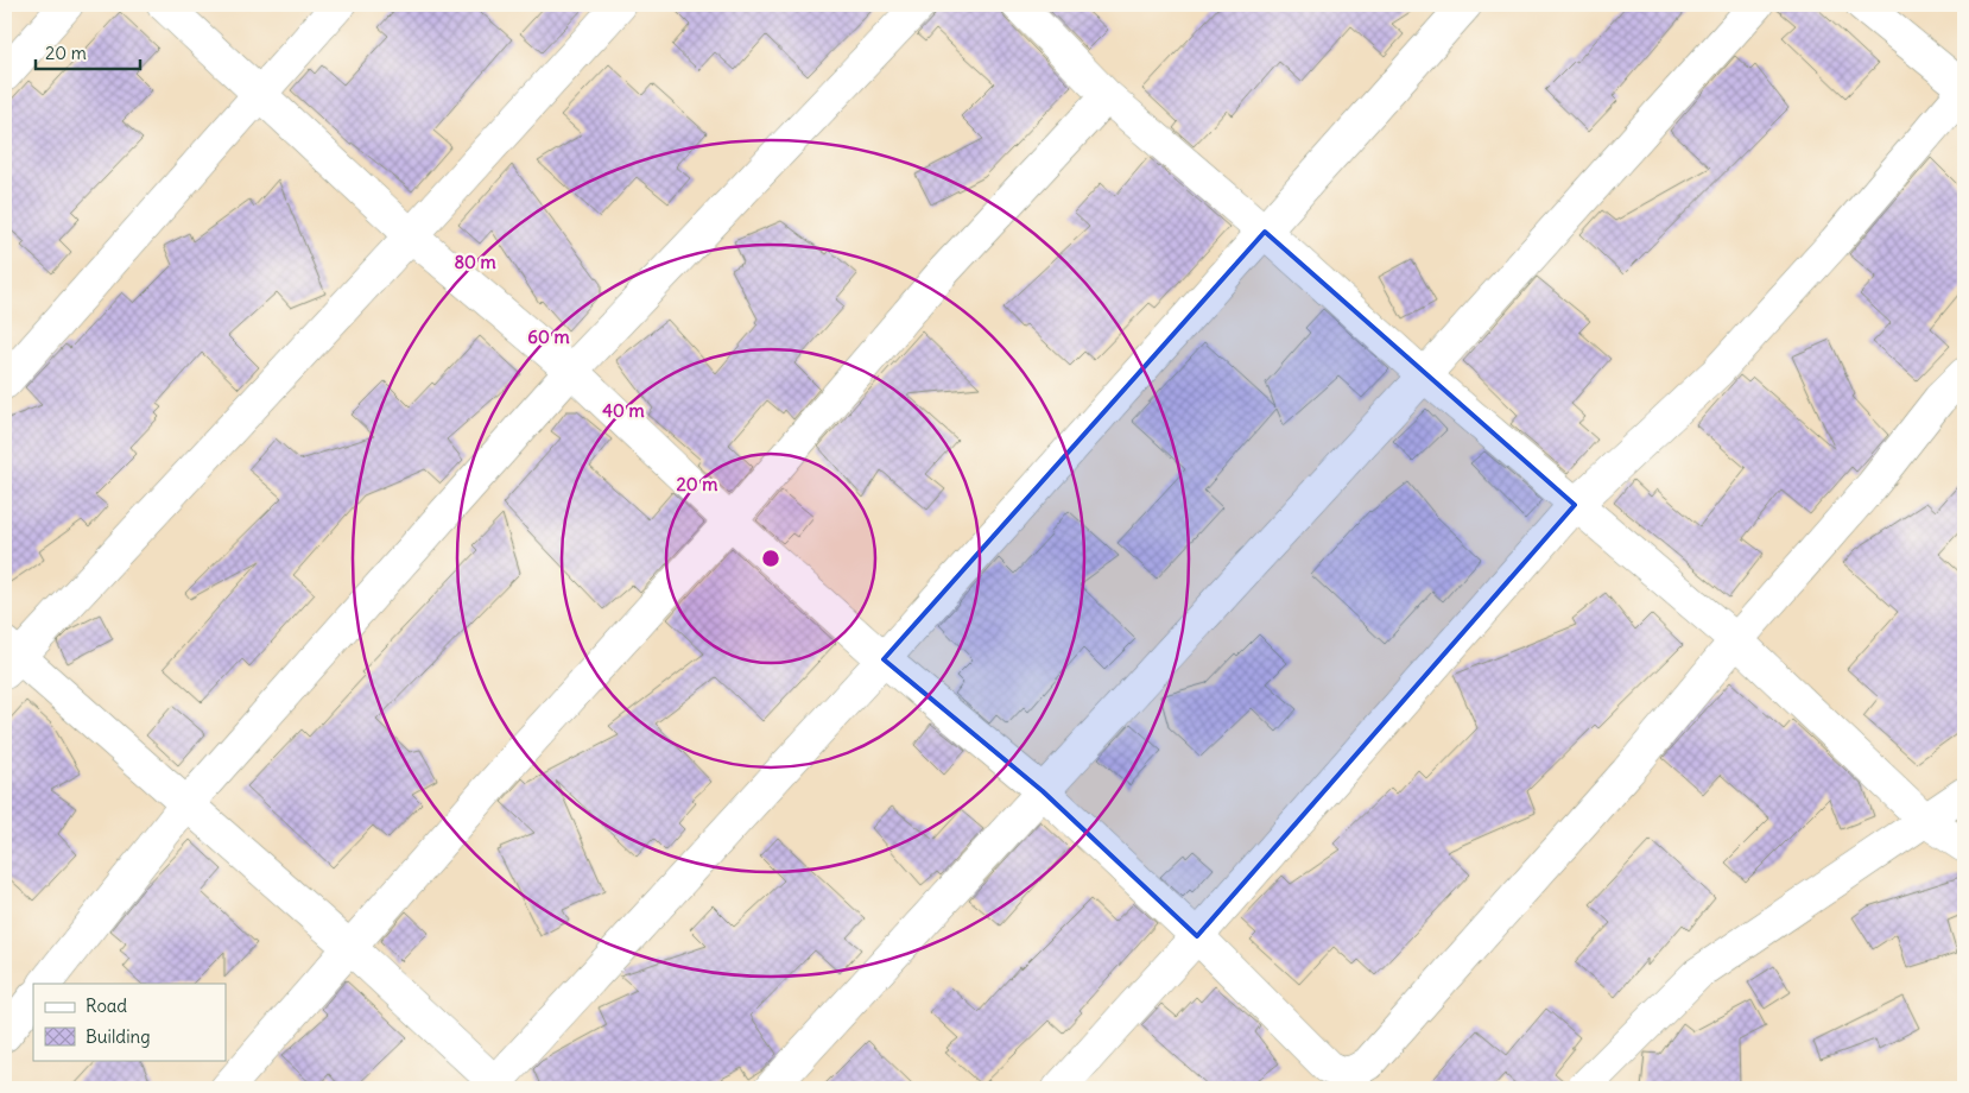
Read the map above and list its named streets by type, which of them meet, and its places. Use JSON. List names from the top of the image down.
{
  "legend": ["Road", "Building"],
  "scale_bar": "20 m",
  "rings": [
    "80 m",
    "60 m",
    "40 m",
    "20 m"
  ]
}
